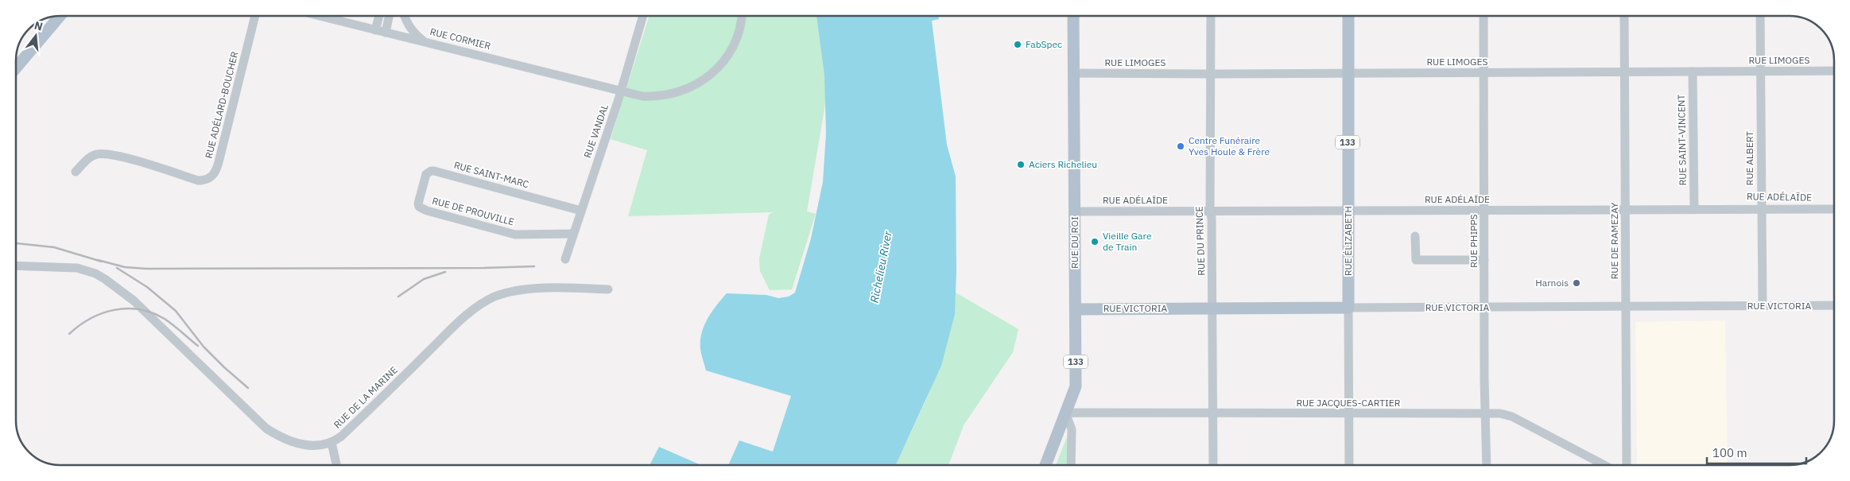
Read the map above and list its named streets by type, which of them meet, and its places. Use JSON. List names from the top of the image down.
{
  "streets": {
    "main road": [
      "133",
      "RUE ÉLIZABETH",
      "RUE DU ROI",
      "RUE VICTORIA"
    ],
    "street": [
      "RUE CORMIER",
      "RUE LIMOGES",
      "RUE ADÉLARD-BOUCHER",
      "RUE VANDAL",
      "RUE SAINT-VINCENT",
      "RUE ALBERT",
      "RUE SAINT-MARC",
      "RUE ADÉLAÏDE",
      "RUE DE PROUVILLE",
      "RUE DU PRINCE",
      "RUE PHIPPS",
      "RUE DE RAMEZAY",
      "RUE DE LA MARINE",
      "RUE JACQUES-CARTIER"
    ]
  },
  "crossings": [
    ["RUE CORMIER", "RUE VANDAL"],
    ["RUE LIMOGES", "RUE SAINT-VINCENT"],
    ["RUE LIMOGES", "RUE ALBERT"],
    ["RUE LIMOGES", "RUE DU PRINCE"],
    ["RUE LIMOGES", "RUE ÉLIZABETH"],
    ["RUE LIMOGES", "RUE PHIPPS"],
    ["RUE LIMOGES", "RUE DE RAMEZAY"],
    ["RUE LIMOGES", "RUE DU ROI"],
    ["RUE VANDAL", "RUE SAINT-MARC"],
    ["RUE VANDAL", "RUE DE PROUVILLE"],
    ["RUE SAINT-VINCENT", "RUE ADÉLAÏDE"],
    ["133", "RUE DU ROI"],
    ["133", "RUE JACQUES-CARTIER"],
    ["RUE ALBERT", "RUE ADÉLAÏDE"],
    ["RUE ALBERT", "RUE VICTORIA"],
    ["RUE SAINT-MARC", "RUE DE PROUVILLE"],
    ["RUE ADÉLAÏDE", "RUE DU PRINCE"],
    ["RUE ADÉLAÏDE", "RUE ÉLIZABETH"],
    ["RUE ADÉLAÏDE", "RUE PHIPPS"],
    ["RUE ADÉLAÏDE", "RUE DE RAMEZAY"],
    ["RUE ADÉLAÏDE", "RUE DU ROI"],
    ["RUE DU PRINCE", "RUE VICTORIA"],
    ["RUE DU PRINCE", "RUE JACQUES-CARTIER"],
    ["RUE ÉLIZABETH", "RUE VICTORIA"],
    ["RUE ÉLIZABETH", "RUE JACQUES-CARTIER"],
    ["RUE PHIPPS", "RUE VICTORIA"],
    ["RUE PHIPPS", "RUE JACQUES-CARTIER"],
    ["RUE DE RAMEZAY", "RUE VICTORIA"],
    ["RUE DU ROI", "RUE VICTORIA"],
    ["RUE DU ROI", "RUE JACQUES-CARTIER"]
  ],
  "water": ["Richelieu River"],
  "places": [
    "FabSpec",
    "Centre Funéraire Yves Houle & Frère",
    "Aciers Richelieu",
    "Vieille Gare de Train",
    "Harnois"
  ],
  "scale_bar": "100 m",
  "north": "top"
}
